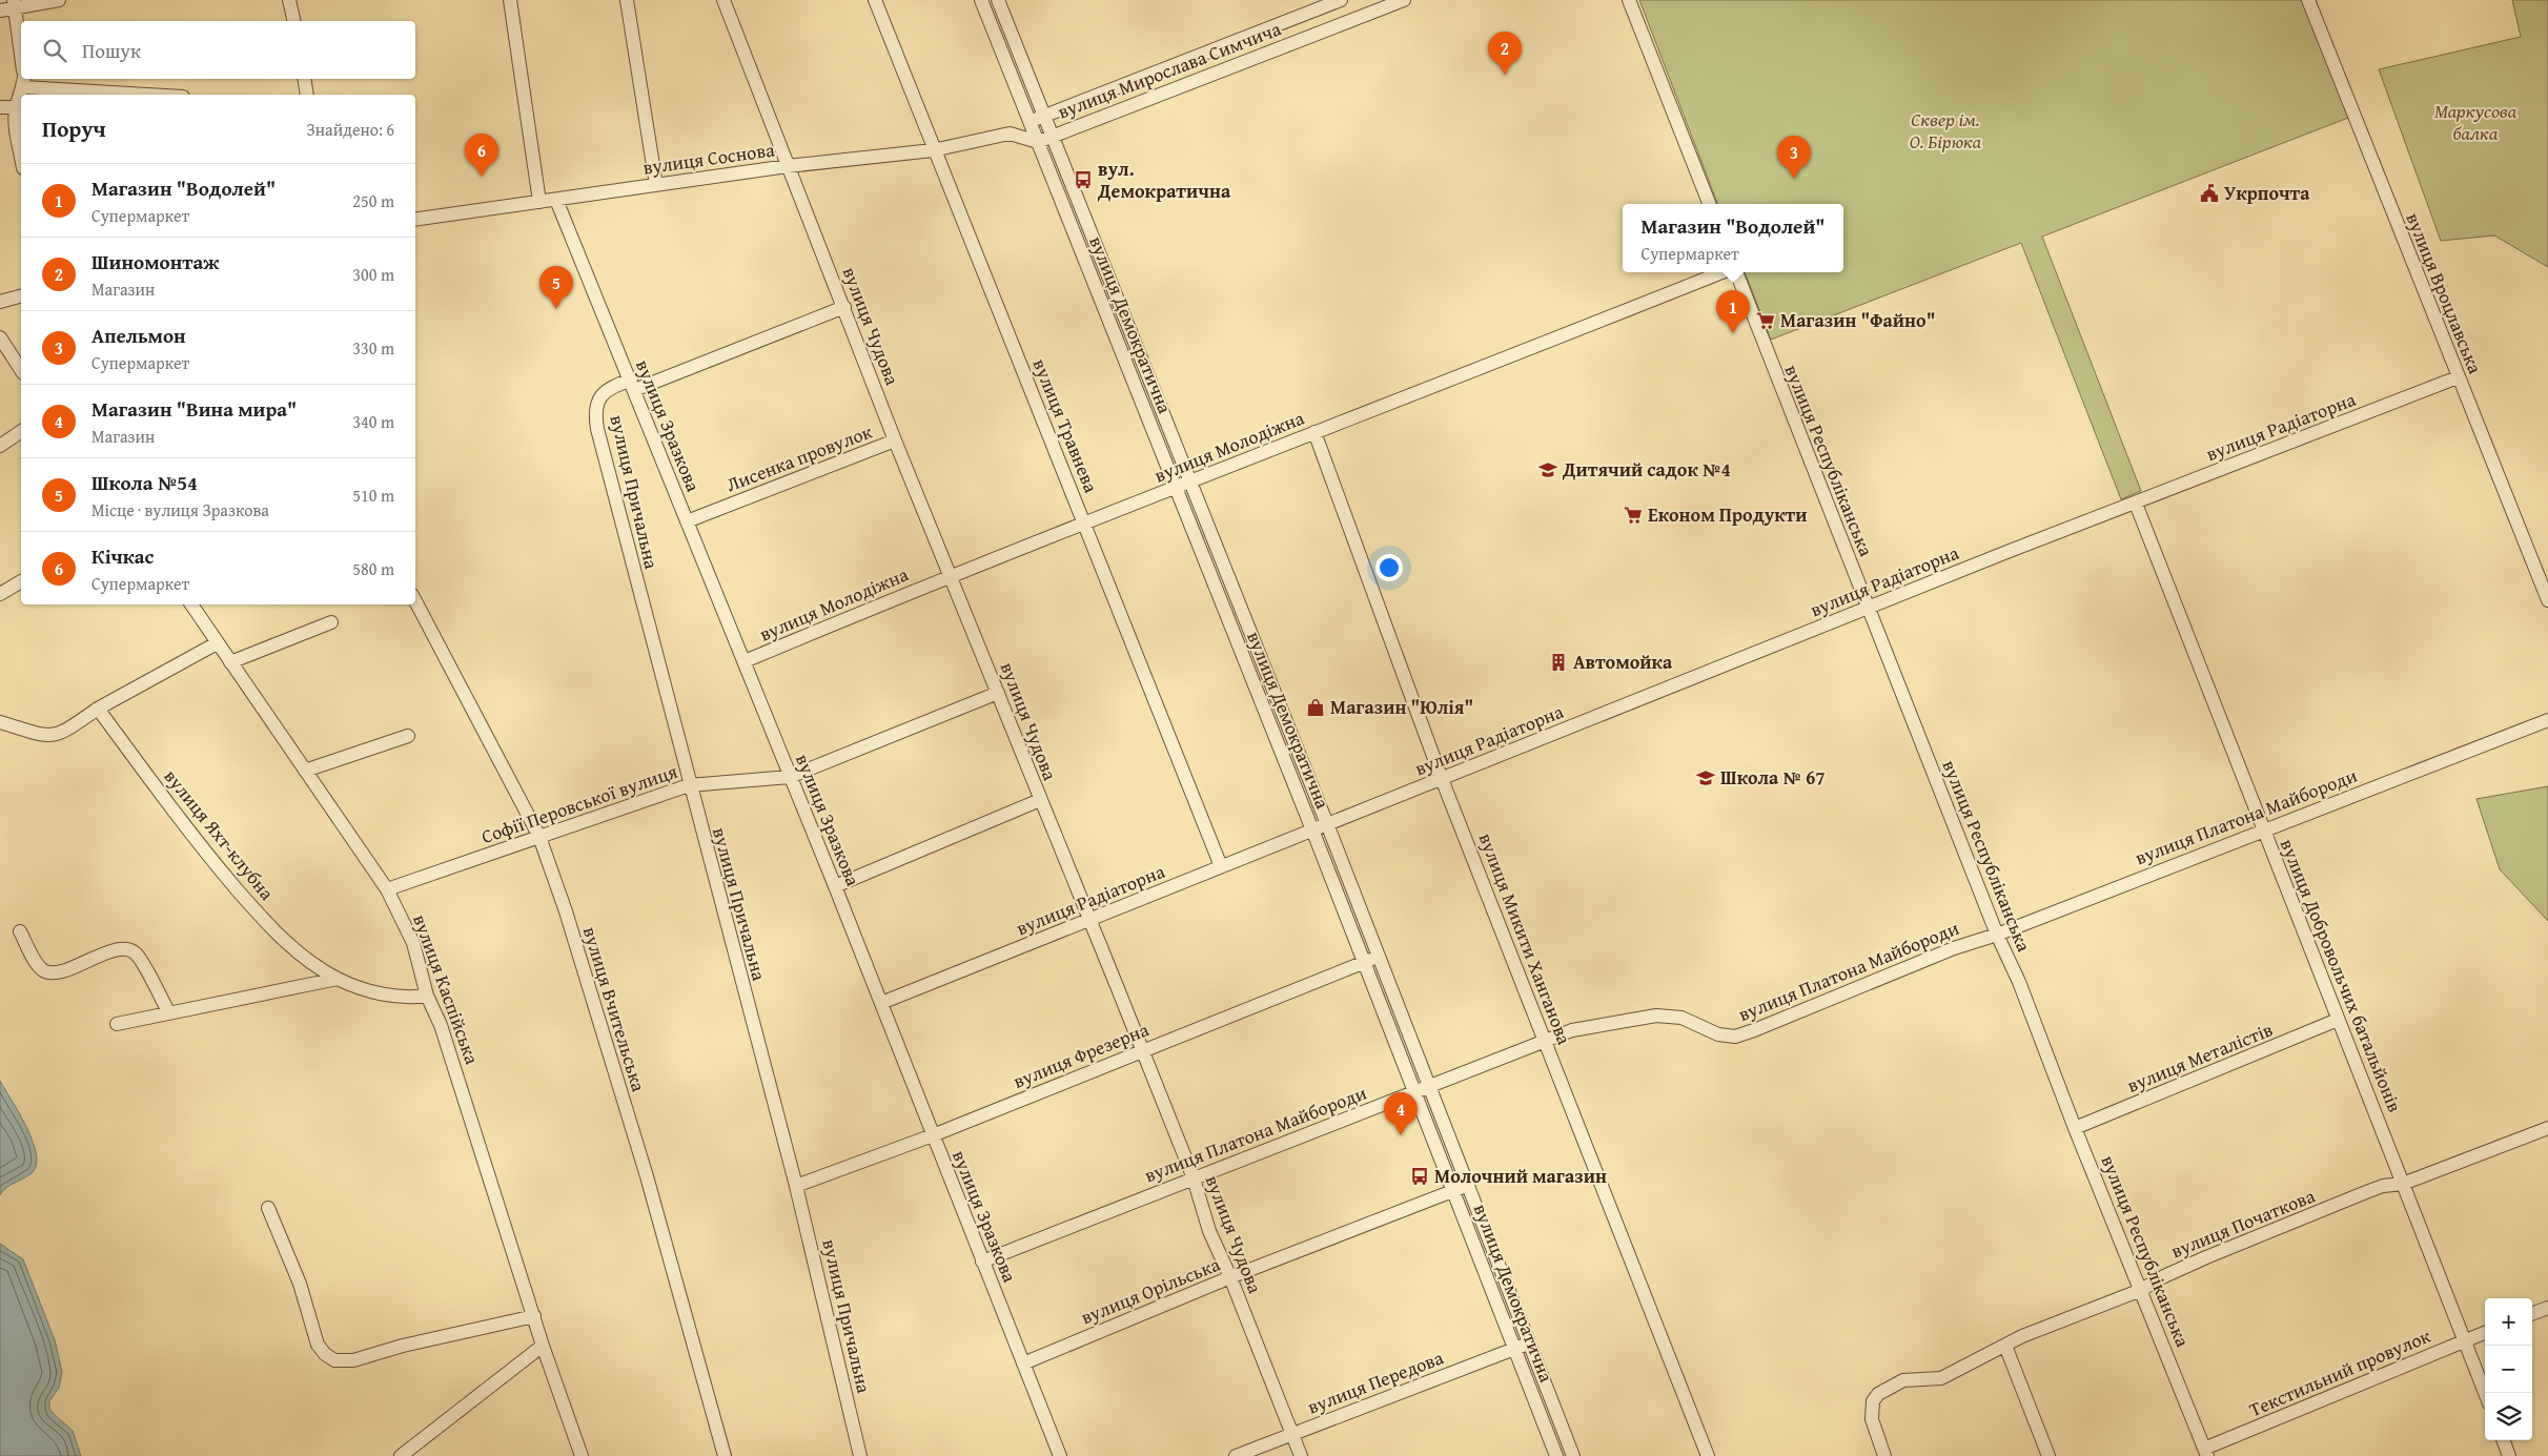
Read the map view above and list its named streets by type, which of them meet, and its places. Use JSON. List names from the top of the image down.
{
  "streets": {
    "street": [
      "вулиця Мирослава Симчича",
      "вулиця Соснова",
      "вулиця Вроцлавська",
      "вулиця Демократична",
      "вулиця Чудова",
      "вулиця Зразкова",
      "вулиця Травнева",
      "вулиця Радіаторна",
      "вулиця Молодіжна",
      "Лисенка провулок",
      "вулиця Республіканська",
      "вулиця Причальна",
      "Софії Перовської вулиця",
      "вулиця Платона Майбороди",
      "вулиця Яхт-клубна",
      "вулиця Микити Ханганова",
      "вулиця Добровольчих батальйонів",
      "вулиця Каспійська",
      "вулиця Вчительська",
      "вулиця Фрезерна",
      "вулиця Металістів",
      "вулиця Початкова",
      "вулиця Орільська",
      "Текстильний провулок",
      "вулиця Передова"
    ]
  },
  "crossings": [
    ["вулиця Мирослава Симчича", "вулиця Соснова"],
    ["вулиця Мирослава Симчича", "вулиця Демократична"],
    ["вулиця Соснова", "вулиця Чудова"],
    ["вулиця Соснова", "вулиця Зразкова"],
    ["вулиця Соснова", "вулиця Травнева"],
    ["вулиця Вроцлавська", "вулиця Радіаторна"],
    ["вулиця Демократична", "вулиця Радіаторна"],
    ["вулиця Демократична", "вулиця Молодіжна"],
    ["вулиця Демократична", "вулиця Платона Майбороди"],
    ["вулиця Демократична", "вулиця Фрезерна"],
    ["вулиця Демократична", "вулиця Орільська"],
    ["вулиця Демократична", "вулиця Передова"],
    ["вулиця Чудова", "вулиця Радіаторна"],
    ["вулиця Чудова", "вулиця Молодіжна"],
    ["вулиця Чудова", "Лисенка провулок"],
    ["вулиця Чудова", "Софії Перовської вулиця"],
    ["вулиця Чудова", "вулиця Платона Майбороди"],
    ["вулиця Чудова", "вулиця Фрезерна"],
    ["вулиця Чудова", "вулиця Орільська"],
    ["вулиця Чудова", "вулиця Передова"],
    ["вулиця Зразкова", "вулиця Радіаторна"],
    ["вулиця Зразкова", "вулиця Молодіжна"],
    ["вулиця Зразкова", "Лисенка провулок"],
    ["вулиця Зразкова", "вулиця Причальна"],
    ["вулиця Зразкова", "Софії Перовської вулиця"],
    ["вулиця Зразкова", "вулиця Платона Майбороди"],
    ["вулиця Зразкова", "вулиця Фрезерна"],
    ["вулиця Зразкова", "вулиця Орільська"],
    ["вулиця Травнева", "вулиця Радіаторна"],
    ["вулиця Травнева", "вулиця Молодіжна"],
    ["вулиця Радіаторна", "вулиця Республіканська"],
    ["вулиця Радіаторна", "вулиця Микити Ханганова"],
    ["вулиця Радіаторна", "вулиця Добровольчих батальйонів"],
    ["вулиця Молодіжна", "вулиця Микити Ханганова"],
    ["вулиця Республіканська", "вулиця Платона Майбороди"],
    ["вулиця Республіканська", "вулиця Металістів"],
    ["вулиця Республіканська", "вулиця Початкова"],
    ["вулиця Республіканська", "Текстильний провулок"],
    ["вулиця Причальна", "Софії Перовської вулиця"],
    ["вулиця Причальна", "вулиця Фрезерна"],
    ["Софії Перовської вулиця", "вулиця Каспійська"],
    ["Софії Перовської вулиця", "вулиця Вчительська"],
    ["вулиця Платона Майбороди", "вулиця Микити Ханганова"],
    ["вулиця Платона Майбороди", "вулиця Добровольчих батальйонів"],
    ["вулиця Яхт-клубна", "вулиця Каспійська"],
    ["вулиця Добровольчих батальйонів", "вулиця Металістів"],
    ["вулиця Добровольчих батальйонів", "вулиця Початкова"],
    ["вулиця Добровольчих батальйонів", "Текстильний провулок"]
  ],
  "parks": ["Маркусова балка", "Сквер ім. О. Бірюка"],
  "places": {
    "bus stop": ["вул. Демократична", "Молочний магазин"],
    "public building": ["Укрпочта"],
    "supermarket": ["Магазин \"Файно\"", "Економ Продукти"],
    "school or university": ["Дитячий садок №4", "Школа № 67"],
    "building": ["Автомойка"],
    "shop": ["Магазин \"Юлія\""]
  },
  "page": {
    "search": "Пошук",
    "pins": [
      "2",
      "6",
      "3",
      "5",
      "1",
      "4"
    ],
    "heading": ["Поруч", "Знайдено: 6"],
    "list": [
      {
        "mark": "1",
        "name": "Магазин \"Водолей\"",
        "note": "Супермаркет",
        "value": "250 m"
      },
      {
        "mark": "2",
        "name": "Шиномонтаж",
        "note": "Магазин",
        "value": "300 m"
      },
      {
        "mark": "3",
        "name": "Апельмон",
        "note": "Супермаркет",
        "value": "330 m"
      },
      {
        "mark": "4",
        "name": "Магазин \"Вина мира\"",
        "note": "Магазин",
        "value": "340 m"
      },
      {
        "mark": "5",
        "name": "Школа №54",
        "note": "Місце · вулиця Зразкова",
        "value": "510 m"
      },
      {
        "mark": "6",
        "name": "Кічкас",
        "note": "Супермаркет",
        "value": "580 m"
      }
    ],
    "popup": ["Магазин \"Водолей\"", "Супермаркет"],
    "map_buttons": ["+", "−"]
  }
}
